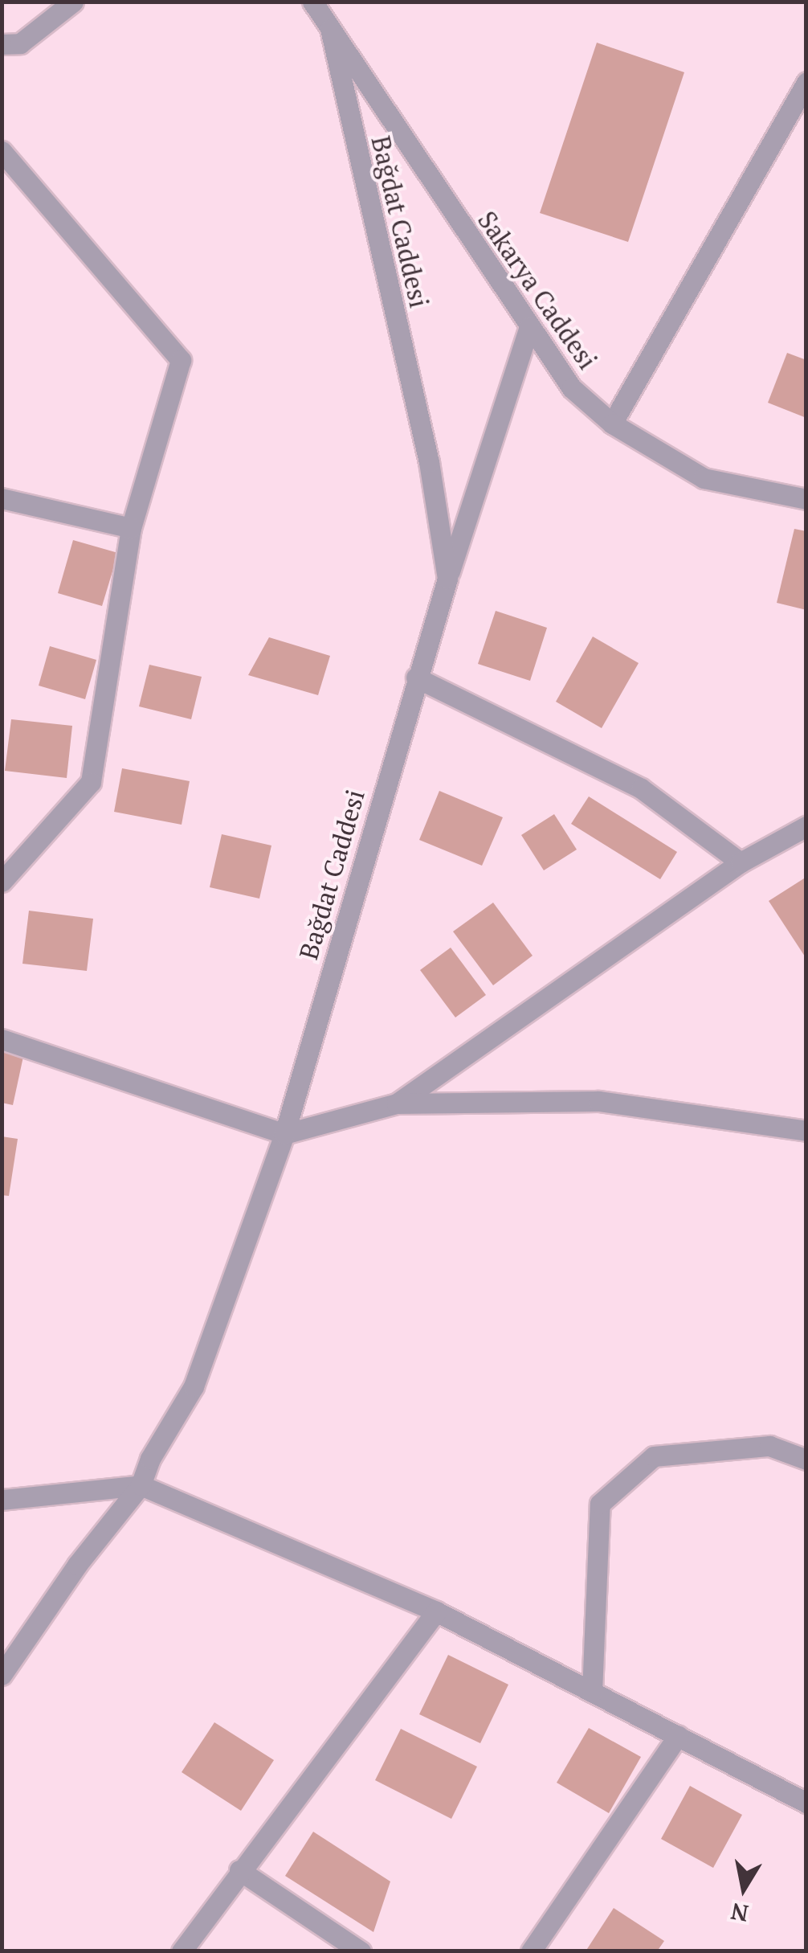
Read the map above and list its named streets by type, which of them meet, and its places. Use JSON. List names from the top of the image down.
{
  "streets": {
    "street": ["Bağdat Caddesi", "Sakarya Caddesi"]
  },
  "crossings": [
    ["Bağdat Caddesi", "Sakarya Caddesi"]
  ],
  "north": "bottom"
}
